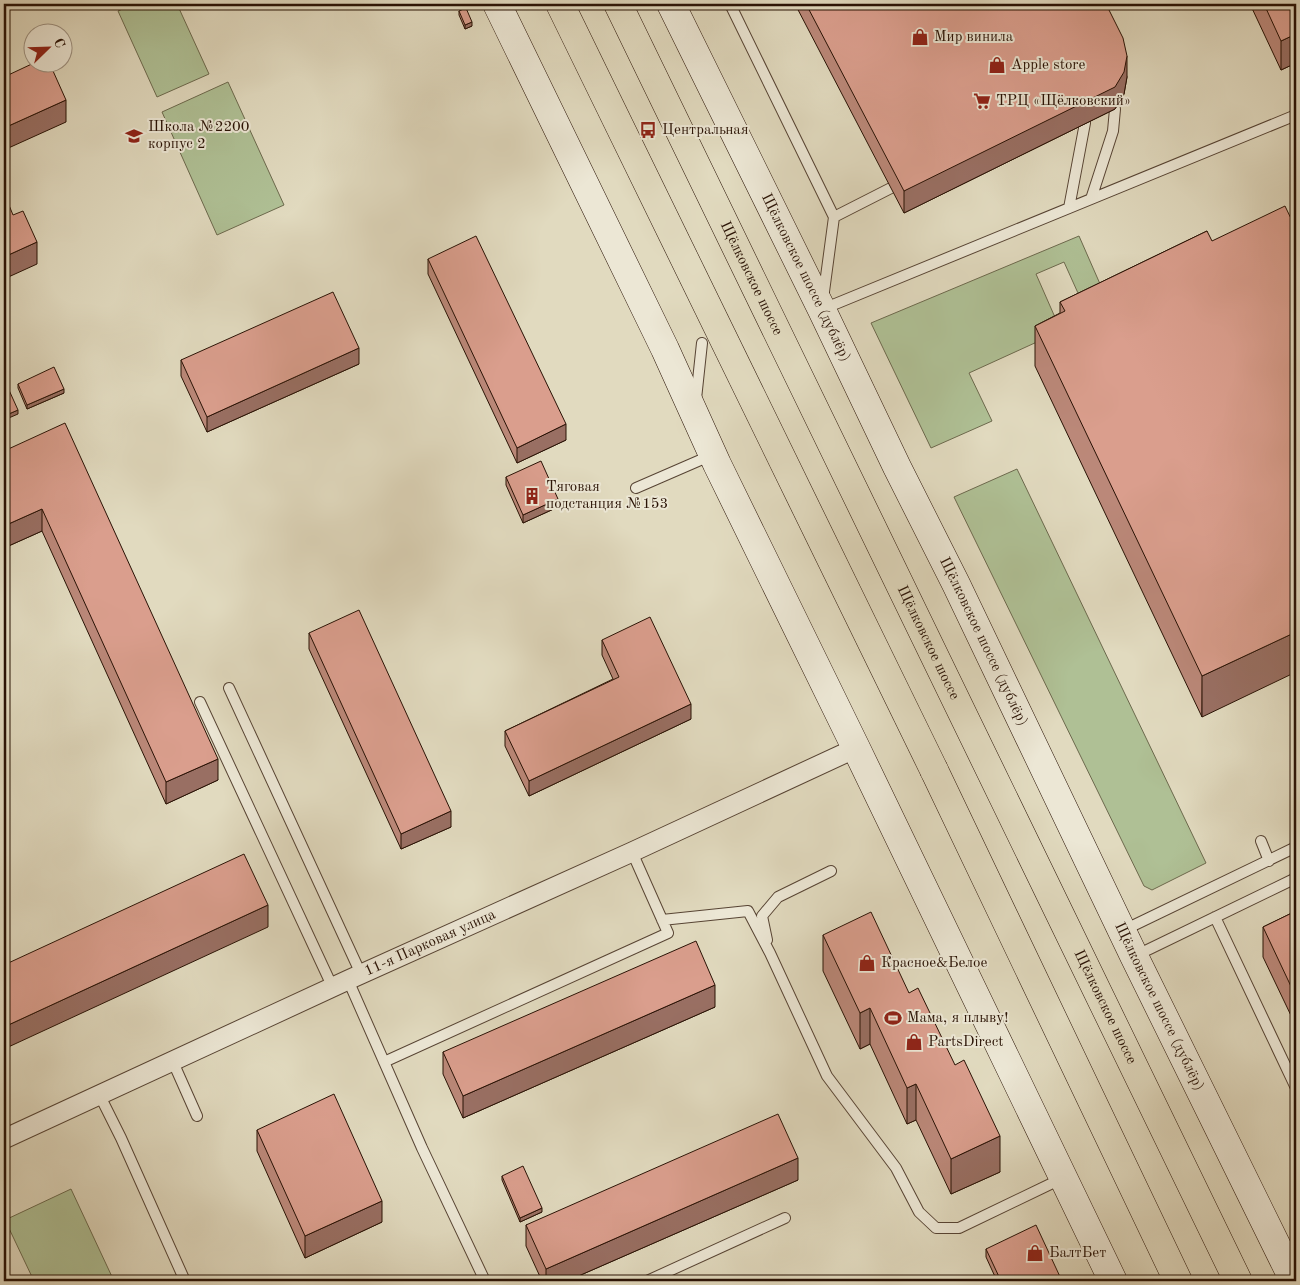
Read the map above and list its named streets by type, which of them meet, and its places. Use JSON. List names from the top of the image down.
{
  "streets": {
    "main road": ["Щёлковское шоссе", "Щёлковское шоссе (дублёр)"],
    "street": ["11-я Парковая улица"]
  },
  "places": {
    "shop": [
      "Мир винила",
      "Apple store",
      "Красное&Белое",
      "PartsDirect",
      "БалтБет"
    ],
    "supermarket": ["ТРЦ «Щёлковский»"],
    "bus stop": ["Центральная"],
    "school or university": ["Школа №2200 корпус 2"],
    "building": ["Тяговая подстанция №153"],
    "sports": ["Мама, я плыву!"]
  },
  "north": "top right"
}
